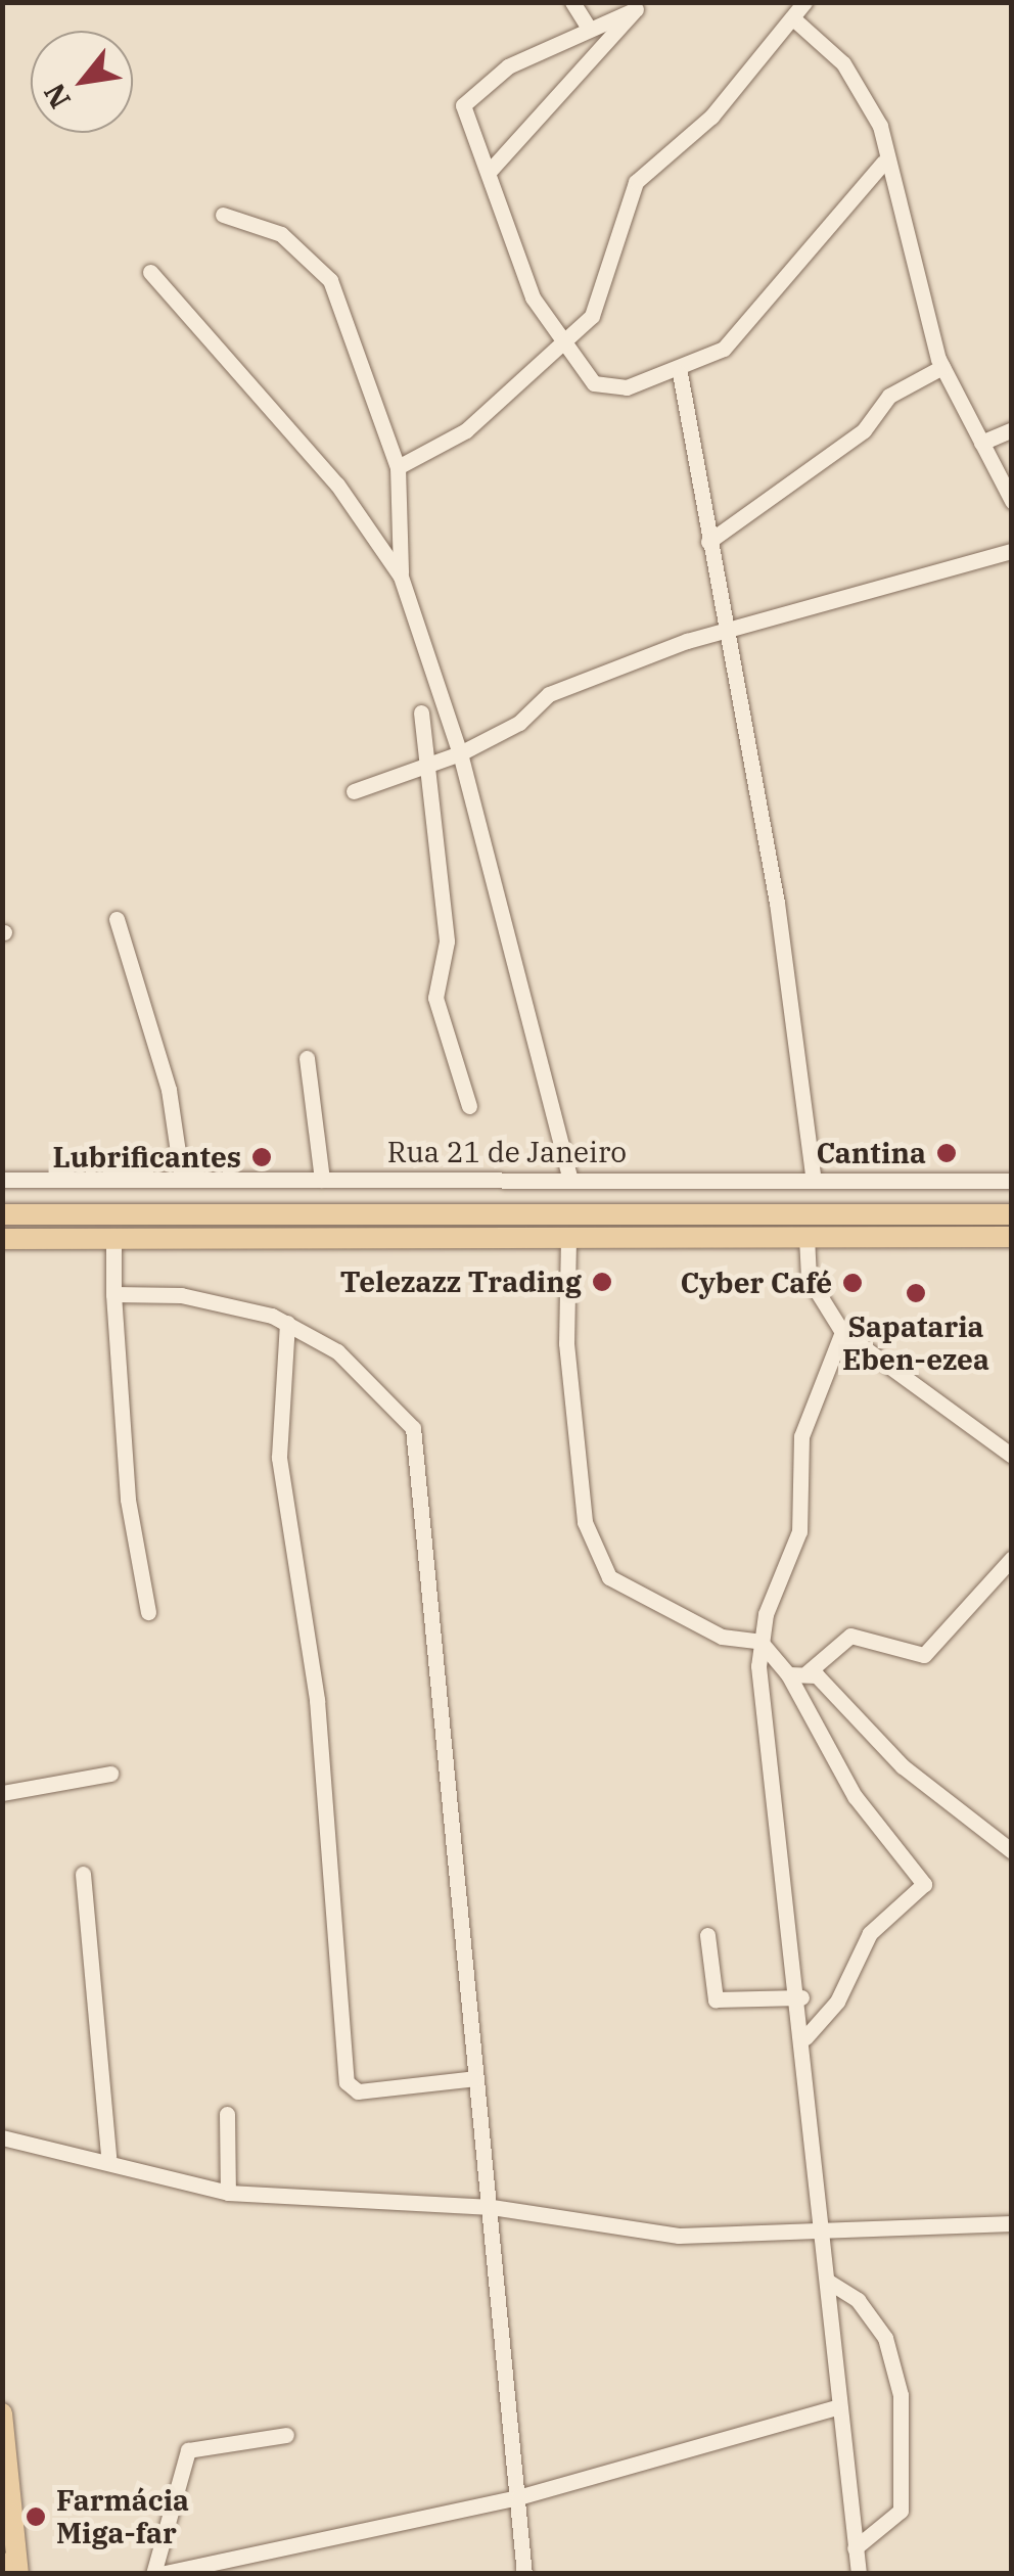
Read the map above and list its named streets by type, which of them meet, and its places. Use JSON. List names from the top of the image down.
{
  "streets": {
    "street": ["Rua 21 de Janeiro"]
  },
  "places": [
    "Cantina",
    "Lubrificantes",
    "Telezazz Trading",
    "Cyber Café",
    "Sapataria Eben-ezea",
    "Farmácia Miga-far"
  ],
  "north": "bottom left"
}
